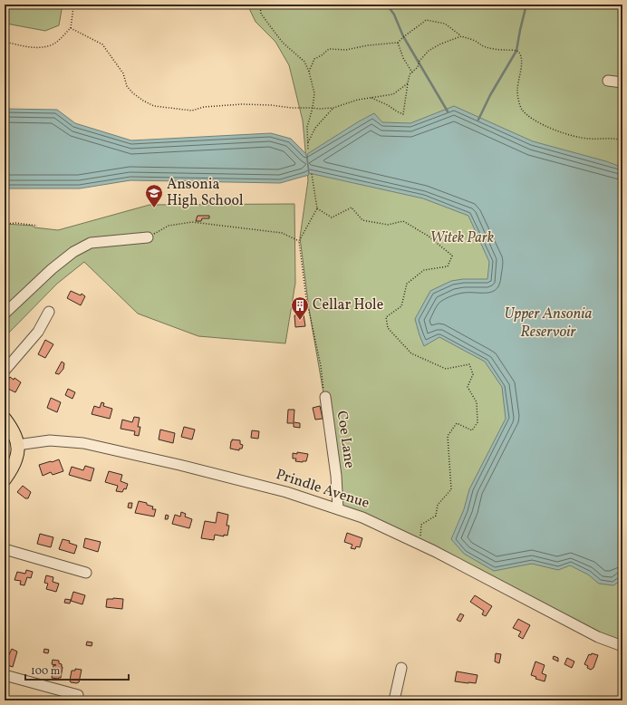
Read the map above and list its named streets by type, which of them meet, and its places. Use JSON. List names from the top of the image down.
{
  "streets": {
    "street": ["Coe Lane", "Prindle Avenue"]
  },
  "crossings": [
    ["Coe Lane", "Prindle Avenue"]
  ],
  "water": ["Upper Ansonia Reservoir"],
  "parks": ["Witek Park"],
  "places": {
    "school or university": ["Ansonia High School"],
    "building": ["Cellar Hole"]
  },
  "scale_bar": "100 m"
}
